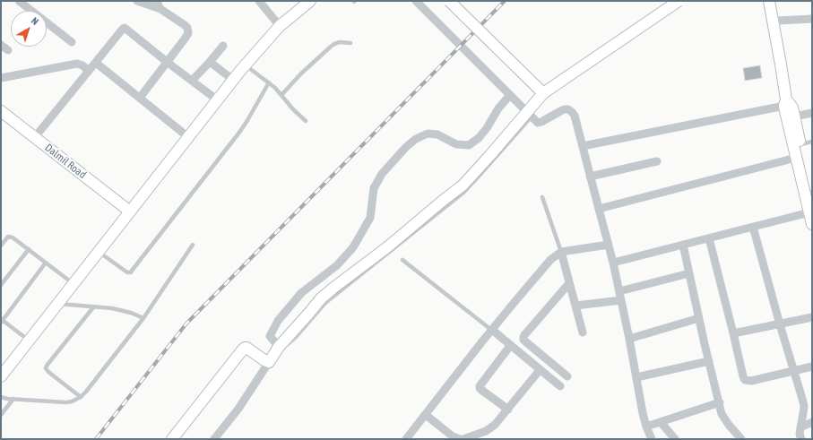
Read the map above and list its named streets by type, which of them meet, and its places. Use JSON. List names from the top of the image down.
{
  "streets": {
    "street": ["Dalmil Road"]
  },
  "north": "top right"
}
